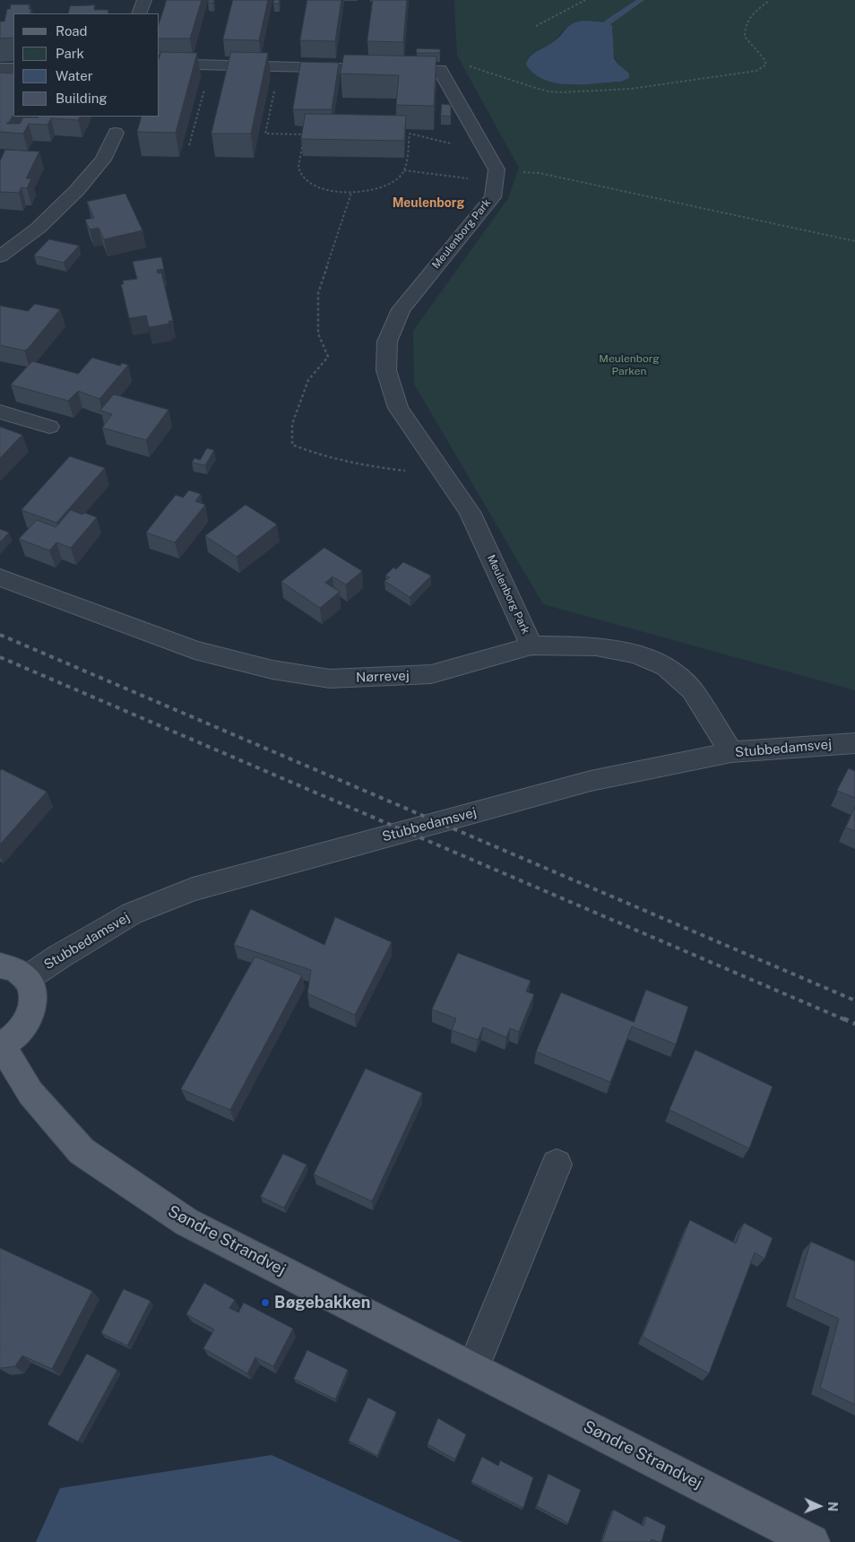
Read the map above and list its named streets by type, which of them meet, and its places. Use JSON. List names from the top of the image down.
{
  "streets": {
    "main road": ["Søndre Strandvej"],
    "street": ["Meulenborg Park", "Nørrevej", "Stubbedamsvej"]
  },
  "crossings": [
    ["Meulenborg Park", "Nørrevej"],
    ["Nørrevej", "Stubbedamsvej"]
  ],
  "districts": ["Meulenborg"],
  "parks": ["Meulenborg Parken"],
  "places": ["Bøgebakken"],
  "legend": [
    "Road",
    "Park",
    "Water",
    "Building"
  ],
  "north": "right"
}
